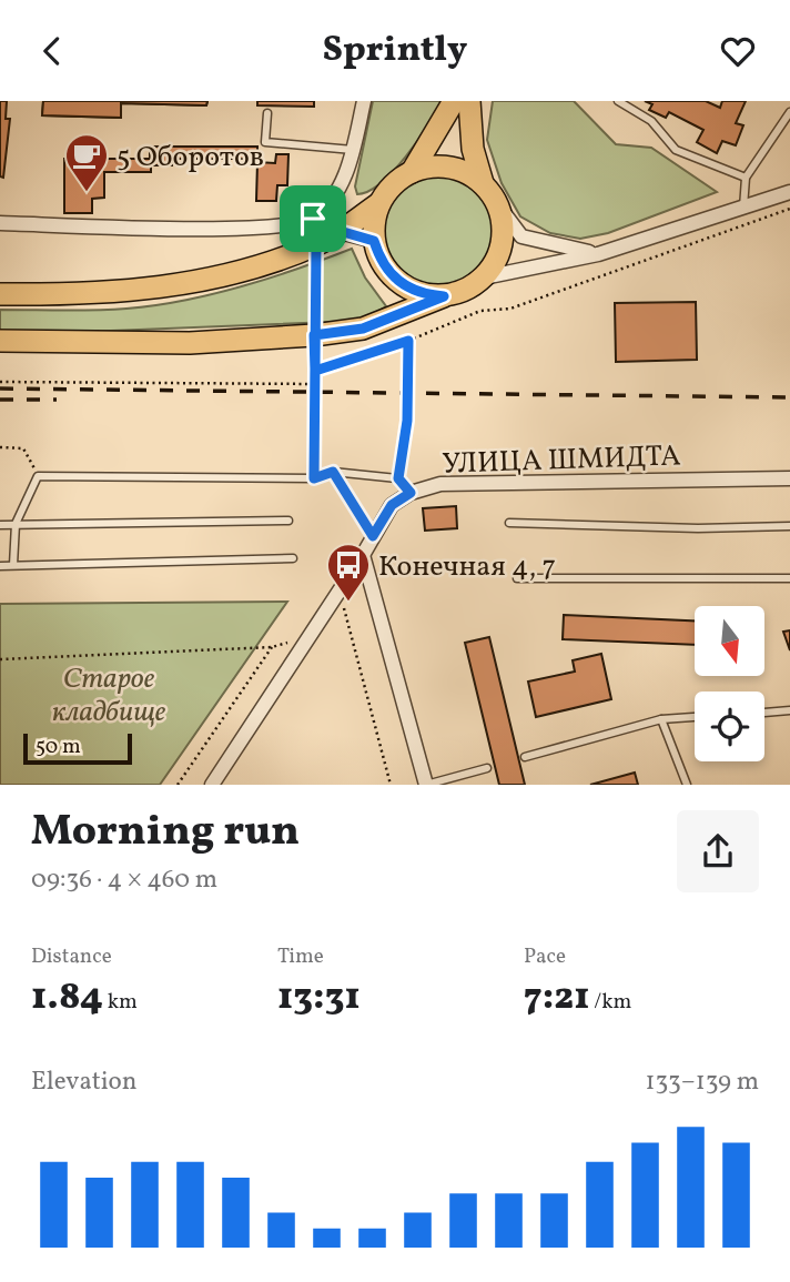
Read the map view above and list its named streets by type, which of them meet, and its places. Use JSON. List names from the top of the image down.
{
  "streets": {
    "street": ["УЛИЦА ШМИДТА"]
  },
  "parks": ["Старое кладбище"],
  "places": {
    "cafe": ["5 Оборотов"],
    "bus stop": ["Конечная 4, 7"]
  },
  "scale_bar": "50 m",
  "north": "bottom",
  "page": {
    "header": "Sprintly",
    "scale": "50 m",
    "heading": ["Morning run", "09:36 · 4 × 460 m"],
    "stats": [
      ["Distance", "1.84 km"],
      ["Time", "13:31"],
      ["Pace", "7:21 /km"]
    ],
    "chart": ["Elevation", "133–139 m"]
  }
}
